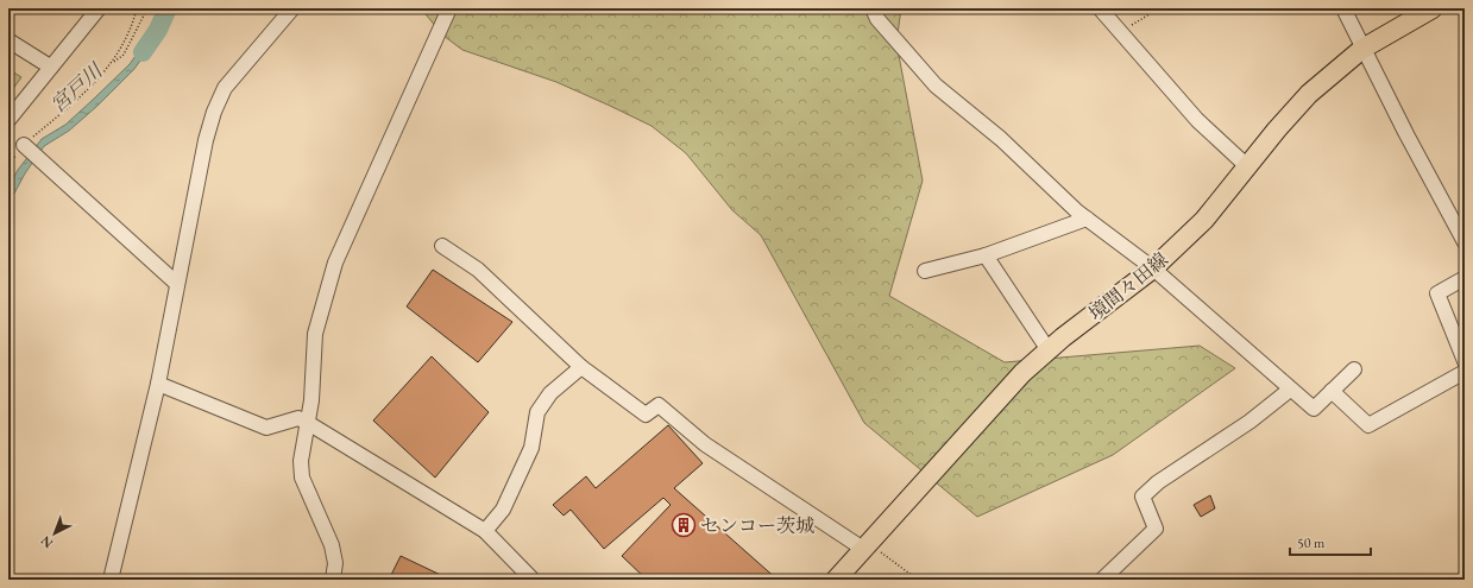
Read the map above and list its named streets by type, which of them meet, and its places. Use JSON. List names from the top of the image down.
{
  "streets": {
    "main road": ["境間々田線"]
  },
  "water": ["宮戸川"],
  "places": {
    "building": ["センコー茨城"]
  },
  "scale_bar": "50 m",
  "north": "bottom left"
}
